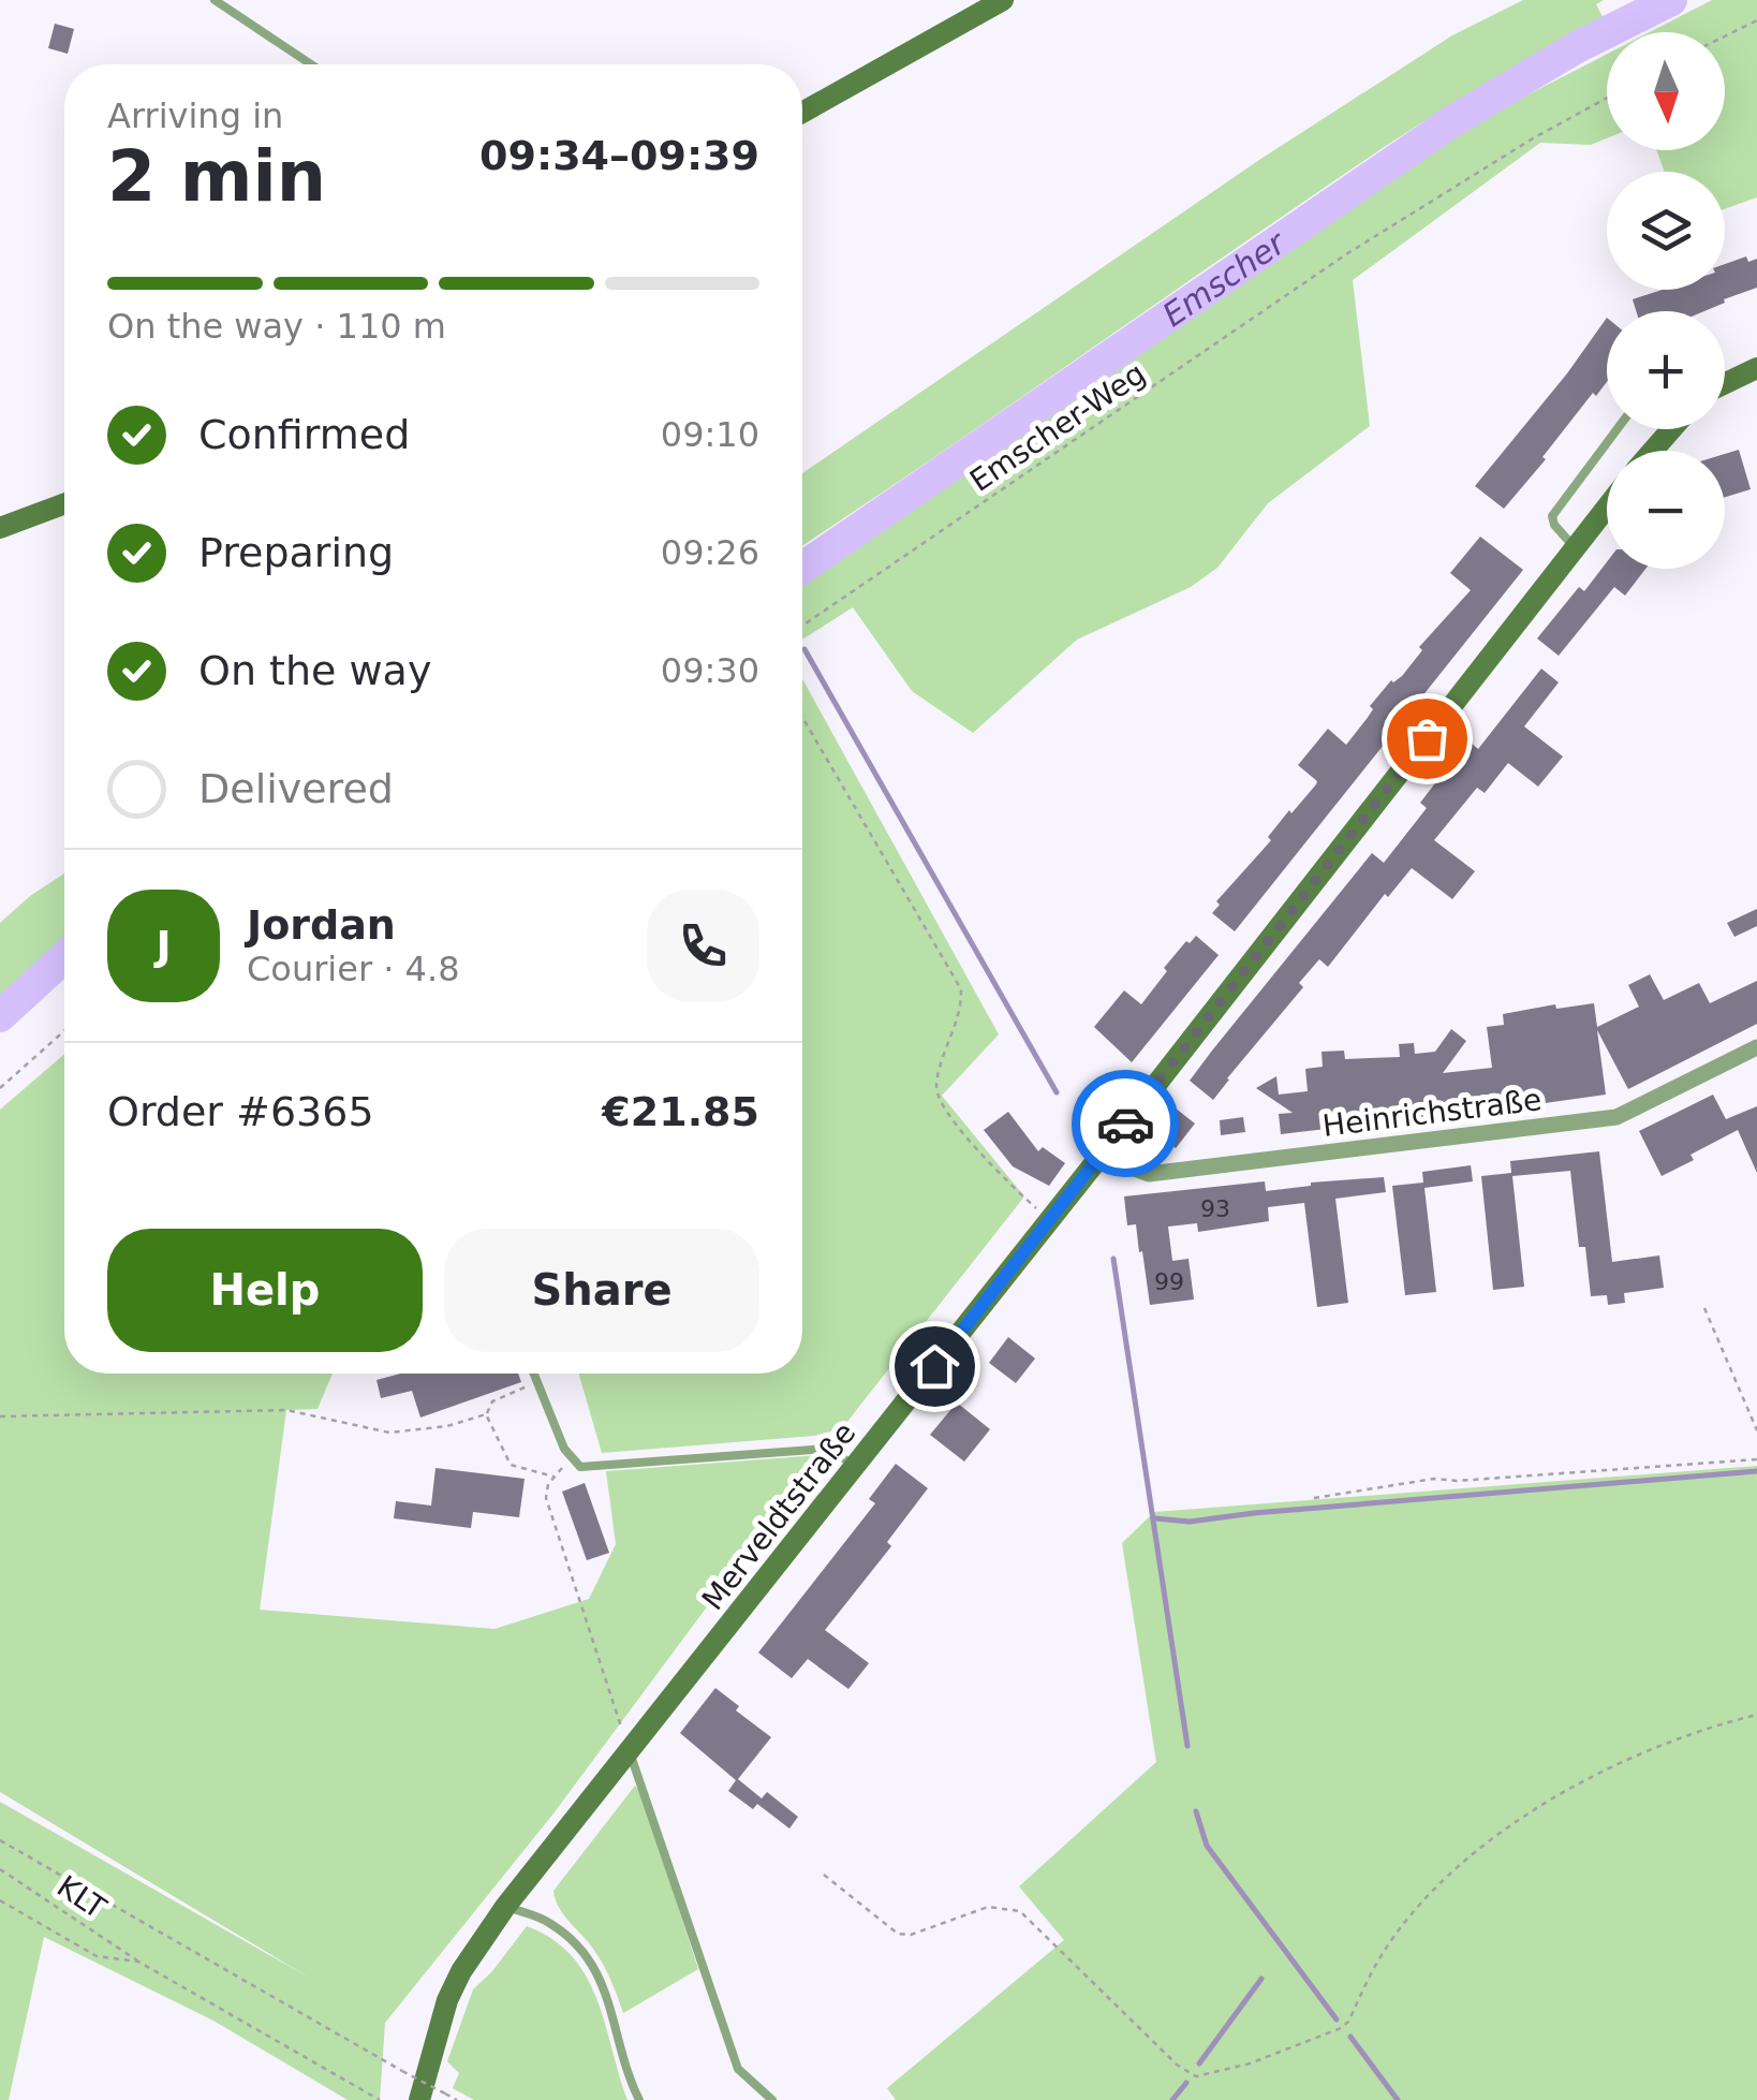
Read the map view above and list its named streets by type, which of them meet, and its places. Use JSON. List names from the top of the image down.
{
  "streets": {
    "main road": ["Merveldtstraße"],
    "street": ["Heinrichstraße"],
    "path": ["Emscher-Weg", "KLT"]
  },
  "crossings": [
    ["Heinrichstraße", "Merveldtstraße"]
  ],
  "water": ["Emscher"],
  "house_numbers": ["93", "99"],
  "north": "bottom",
  "page": {
    "map_buttons": ["+", "−"],
    "heading": ["2 min", "Arriving in", "09:34–09:39"],
    "panel": [
      "Jordan",
      "Courier · 4.8",
      "Order #6365",
      "€21.85"
    ],
    "bar": "On the way · 110 m",
    "list": [
      ["Confirmed", "09:10"],
      ["Preparing", "09:26"],
      ["On the way", "09:30"],
      "Delivered"
    ],
    "round": "J",
    "buttons": ["Help", "Share"]
  }
}
